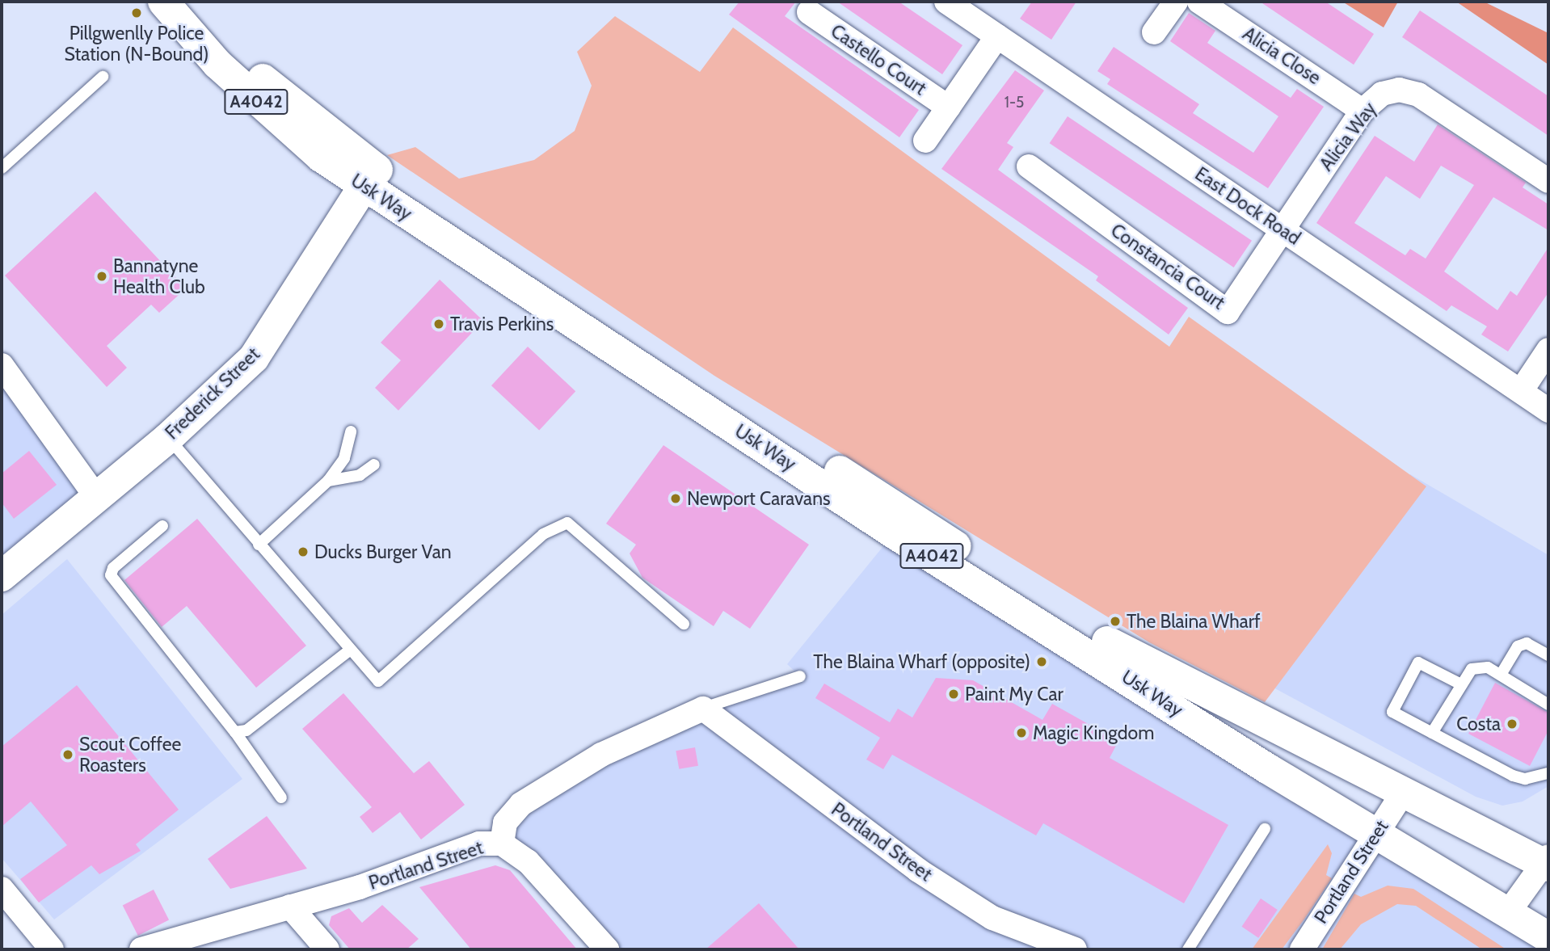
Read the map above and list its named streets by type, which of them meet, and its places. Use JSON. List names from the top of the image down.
{
  "streets": {
    "main road": ["A4042", "Usk Way", "Frederick Street"],
    "street": [
      "Alicia Close",
      "Castello Court",
      "Alicia Way",
      "East Dock Road",
      "Constancia Court",
      "Portland Street"
    ]
  },
  "crossings": [
    ["Alicia Close", "Alicia Way"],
    ["Alicia Way", "East Dock Road"],
    ["Alicia Way", "Constancia Court"],
    ["Usk Way", "Frederick Street"],
    ["Usk Way", "Portland Street"],
    ["East Dock Road", "Constancia Court"]
  ],
  "places": [
    "Pillgwenlly Police Station (N-Bound)",
    "Bannatyne Health Club",
    "Travis Perkins",
    "Newport Caravans",
    "Ducks Burger Van",
    "The Blaina Wharf",
    "The Blaina Wharf (opposite)",
    "Paint My Car",
    "Costa",
    "Magic Kingdom",
    "Scout Coffee Roasters"
  ],
  "house_numbers": ["1-5"]
}
